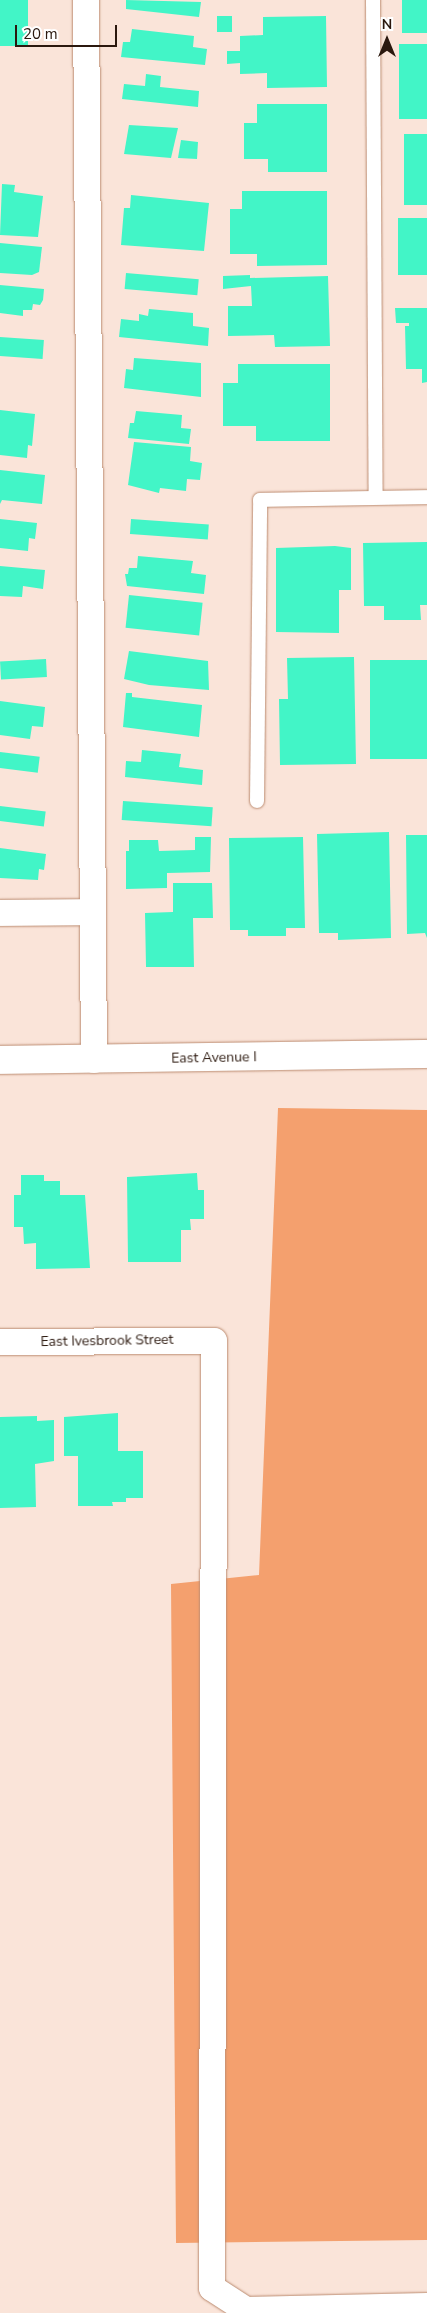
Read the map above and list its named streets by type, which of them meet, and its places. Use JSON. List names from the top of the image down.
{
  "streets": {
    "main road": ["East Avenue I"],
    "street": ["East Ivesbrook Street"]
  },
  "scale_bar": "20 m",
  "north": "top"
}
